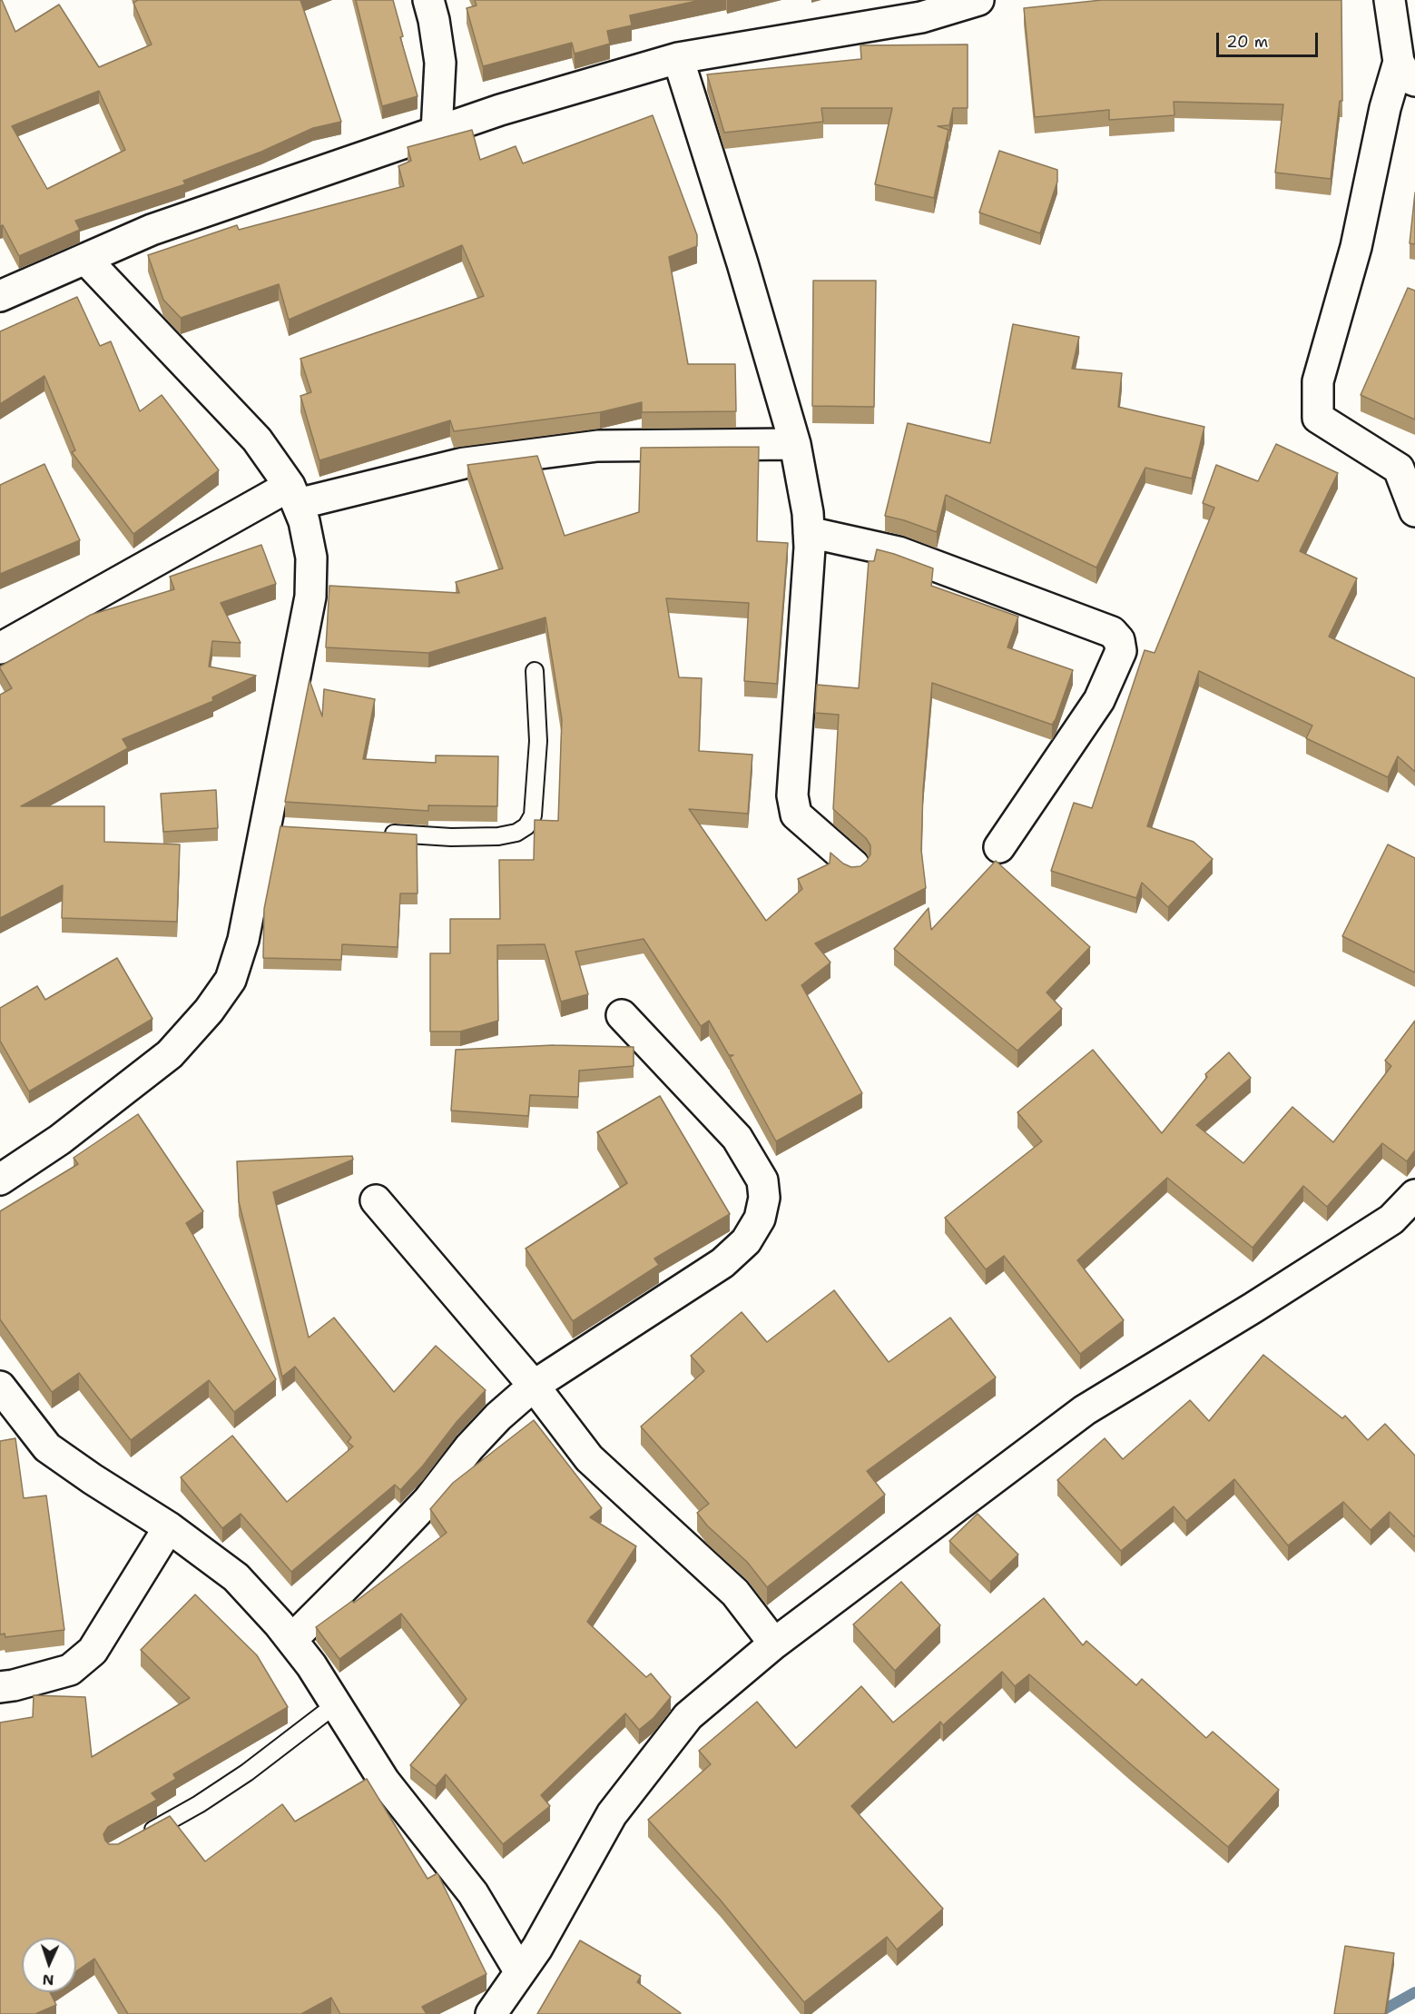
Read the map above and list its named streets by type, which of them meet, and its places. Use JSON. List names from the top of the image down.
{
  "scale_bar": "20 m",
  "north": "bottom"
}
